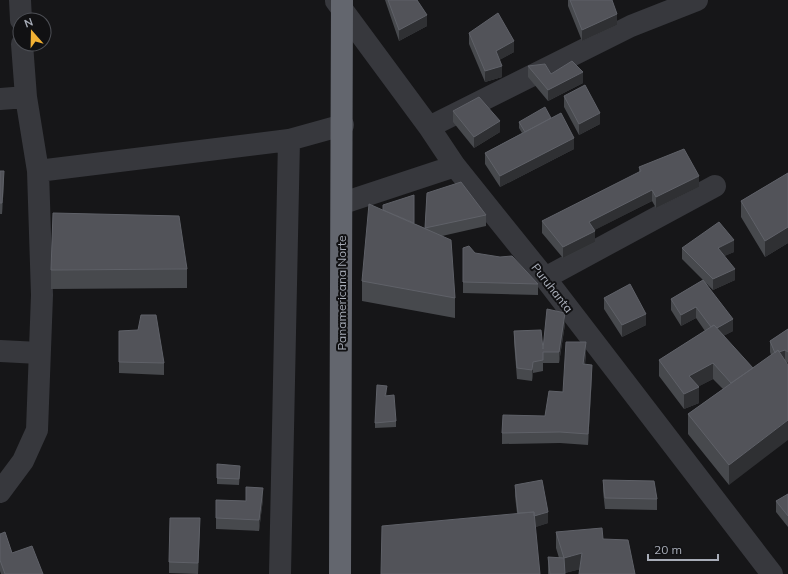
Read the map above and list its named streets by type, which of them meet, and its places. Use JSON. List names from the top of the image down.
{
  "streets": {
    "highway": ["Panamericana Norte"],
    "street": ["Puruhanta"]
  },
  "crossings": [
    ["Puruhanta", "Panamericana Norte"]
  ],
  "scale_bar": "20 m",
  "north": "top"
}
